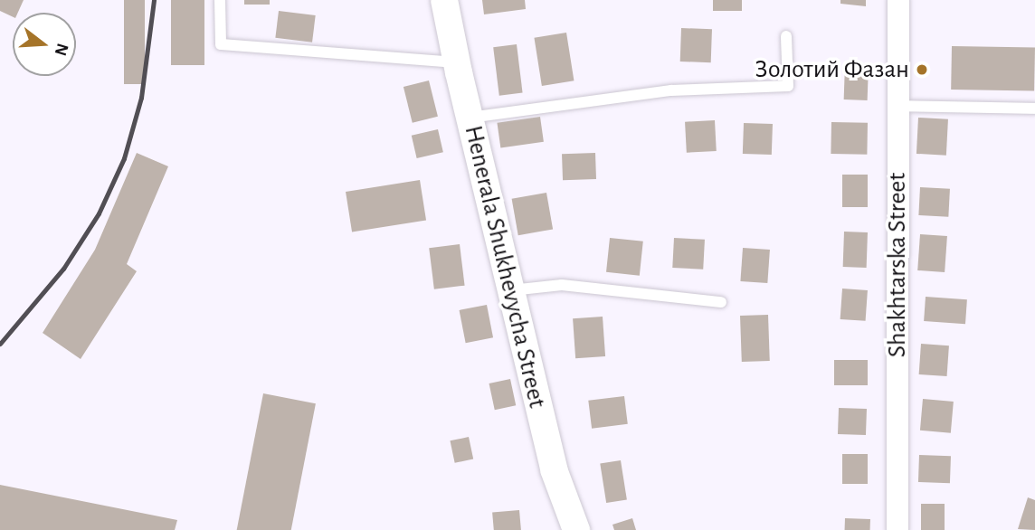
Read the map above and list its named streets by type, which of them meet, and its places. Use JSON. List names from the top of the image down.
{
  "streets": {
    "street": ["Shakhtarska Street", "Henerala Shukhevycha Street"]
  },
  "places": ["Золотий Фазан"],
  "north": "right"
}
